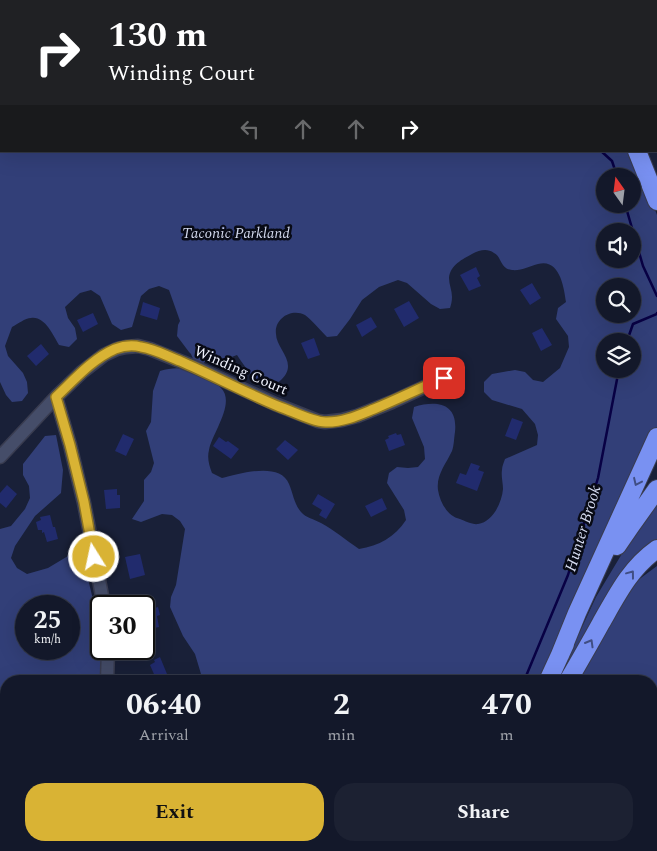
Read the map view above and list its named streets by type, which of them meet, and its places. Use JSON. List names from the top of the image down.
{
  "streets": {
    "street": ["Winding Court"]
  },
  "water": ["Hunter Brook"],
  "parks": ["Taconic Parkland"],
  "north": "top",
  "page": {
    "turn": ["130 m", "Winding Court"],
    "speed": "25 km/h",
    "limit": "30",
    "eta": [
      "06:40",
      "Arrival",
      "2",
      "min",
      "470",
      "m"
    ],
    "buttons": ["Exit", "Share"]
  }
}
